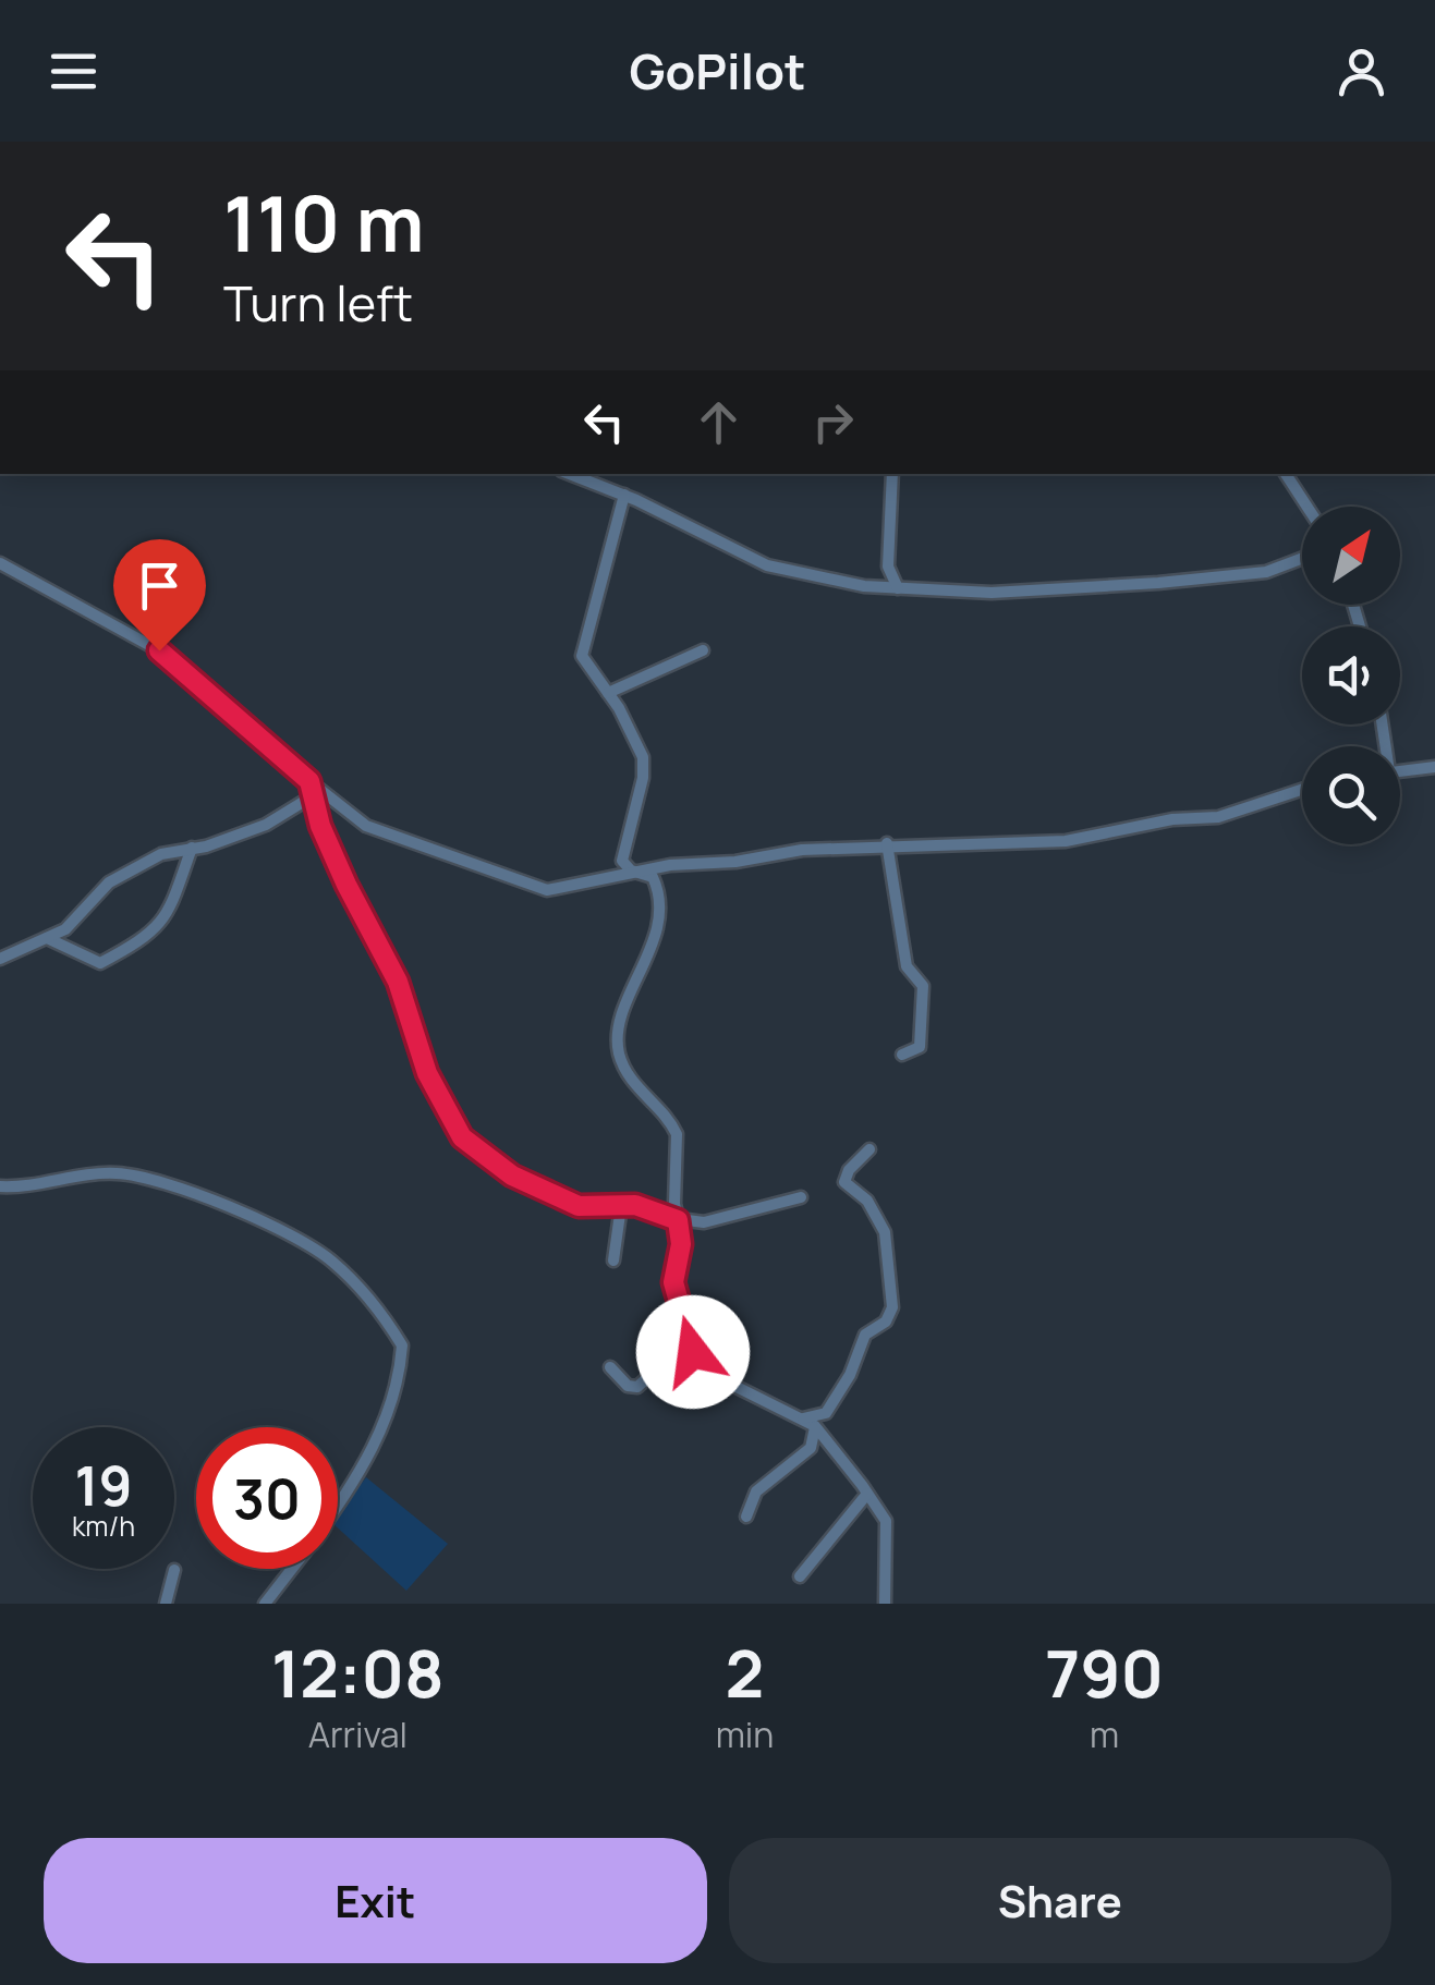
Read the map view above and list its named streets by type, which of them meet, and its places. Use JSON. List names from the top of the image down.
{
  "north": "top right",
  "page": {
    "header": "GoPilot",
    "turn": ["110 m", "Turn left"],
    "speed": "19 km/h",
    "limit": "30",
    "eta": [
      "12:08",
      "Arrival",
      "2",
      "min",
      "790",
      "m"
    ],
    "buttons": ["Exit", "Share"]
  }
}
